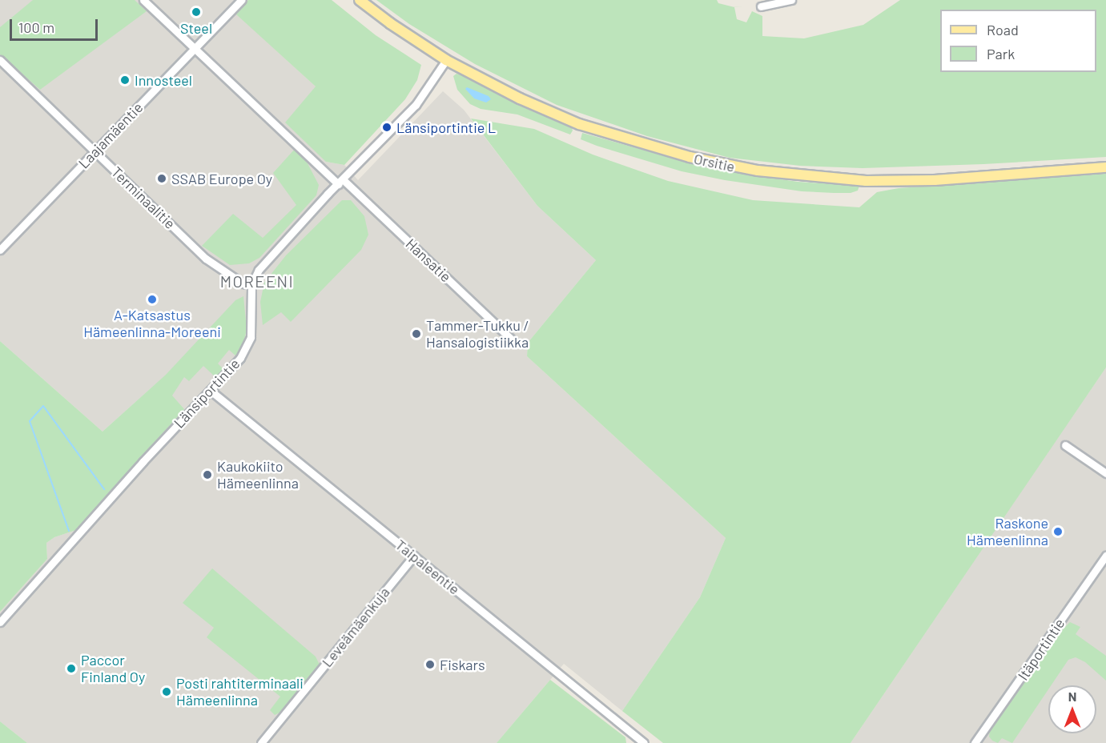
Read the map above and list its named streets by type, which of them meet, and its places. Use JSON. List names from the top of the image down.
{
  "streets": {
    "main road": ["Orsitie"],
    "street": [
      "Laajamäentie",
      "Terminaalitie",
      "Hansatie",
      "Länsiportintie",
      "Taipaleentie",
      "Leveämäenkuja",
      "Itäportintie"
    ]
  },
  "crossings": [
    ["Laajamäentie", "Terminaalitie"],
    ["Orsitie", "Länsiportintie"],
    ["Terminaalitie", "Länsiportintie"],
    ["Hansatie", "Länsiportintie"],
    ["Länsiportintie", "Taipaleentie"],
    ["Taipaleentie", "Leveämäenkuja"]
  ],
  "districts": ["MOREENI"],
  "places": [
    "Steel",
    "Innosteel",
    "Länsiportintie L",
    "SSAB Europe Oy",
    "A-Katsastus Hämeenlinna-Moreeni",
    "Tammer-Tukku / Hansalogistiikka",
    "Kaukokiito Hämeenlinna",
    "Raskone Hämeenlinna",
    "Fiskars",
    "Paccor Finland Oy",
    "Posti rahtiterminaali Hämeenlinna"
  ],
  "legend": ["Road", "Park"],
  "scale_bar": "100 m",
  "north": "top"
}
